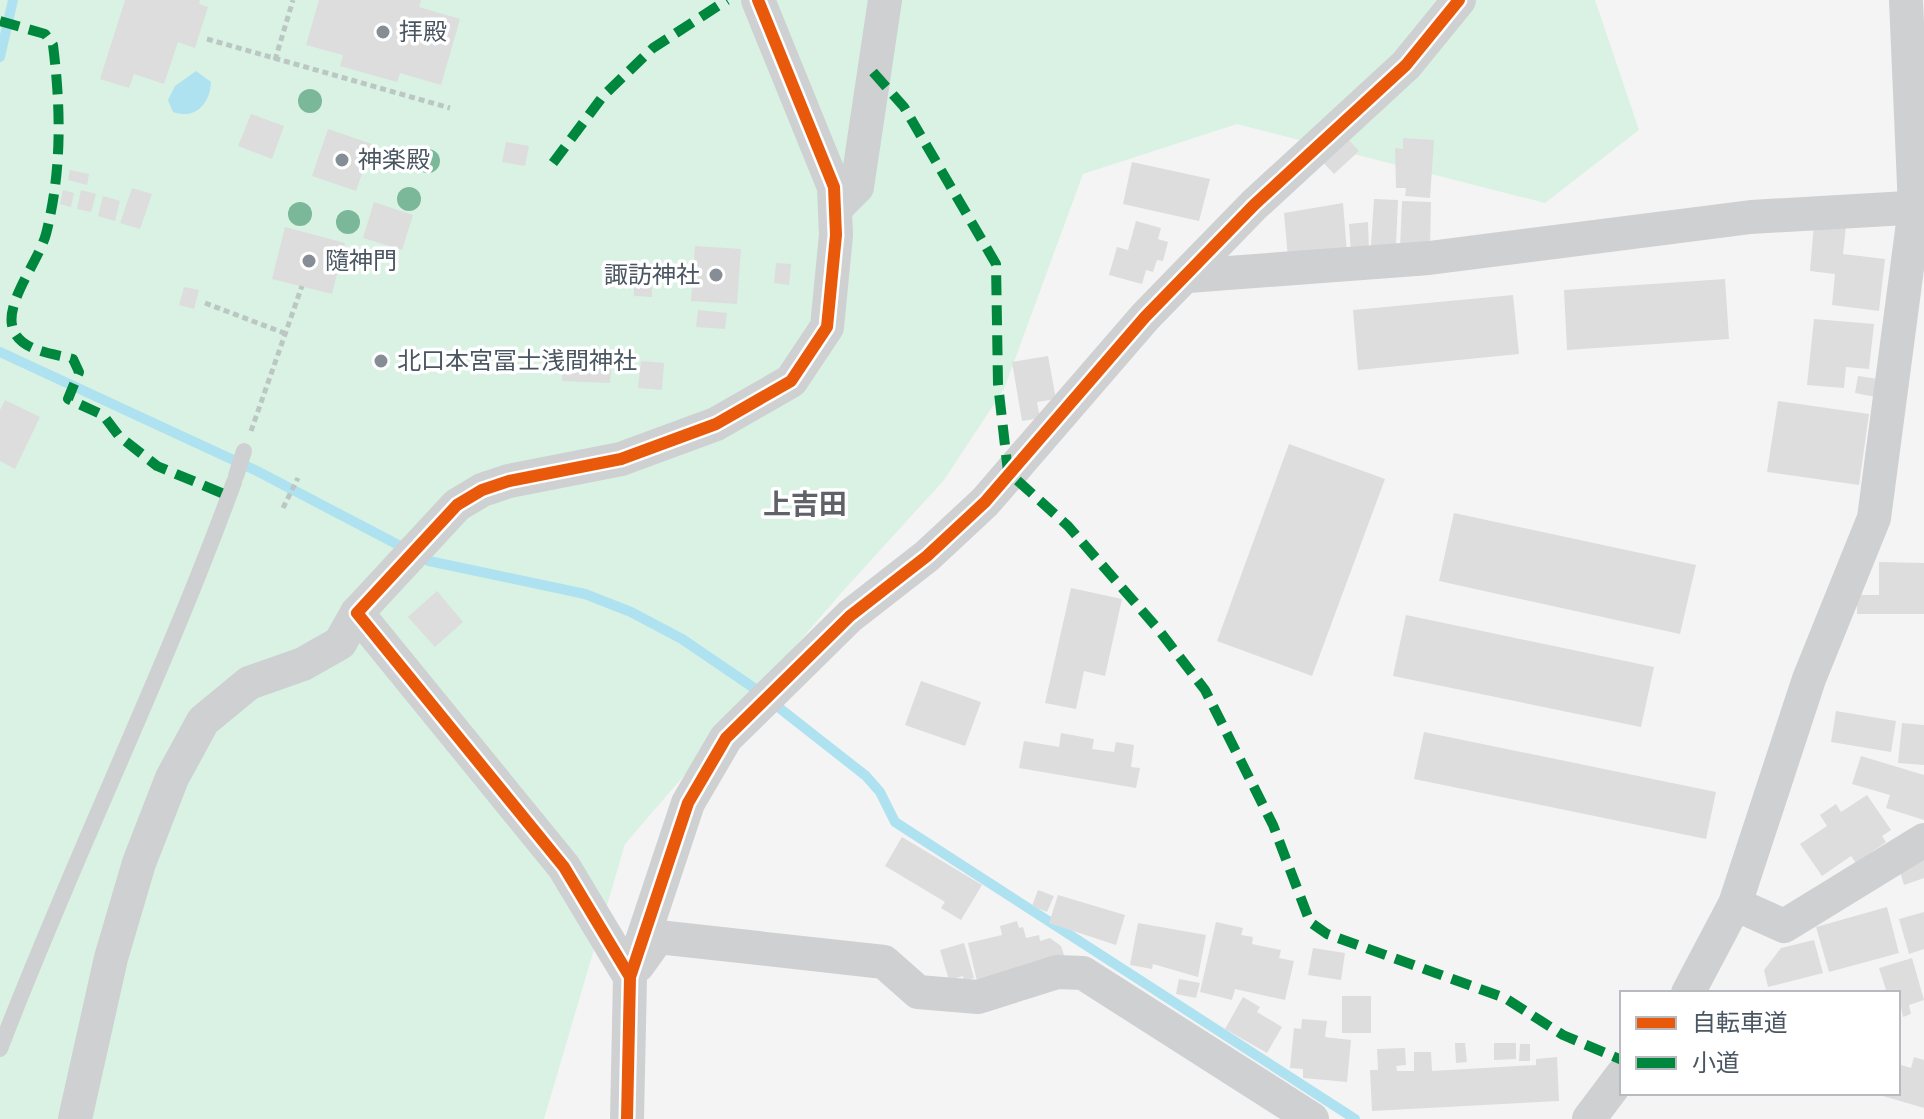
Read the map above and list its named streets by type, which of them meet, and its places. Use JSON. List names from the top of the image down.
{
  "districts": ["上吉田"],
  "places": [
    "拝殿",
    "神楽殿",
    "隨神門",
    "諏訪神社",
    "北口本宮冨士浅間神社"
  ],
  "legend": ["自転車道", "小道"]
}
